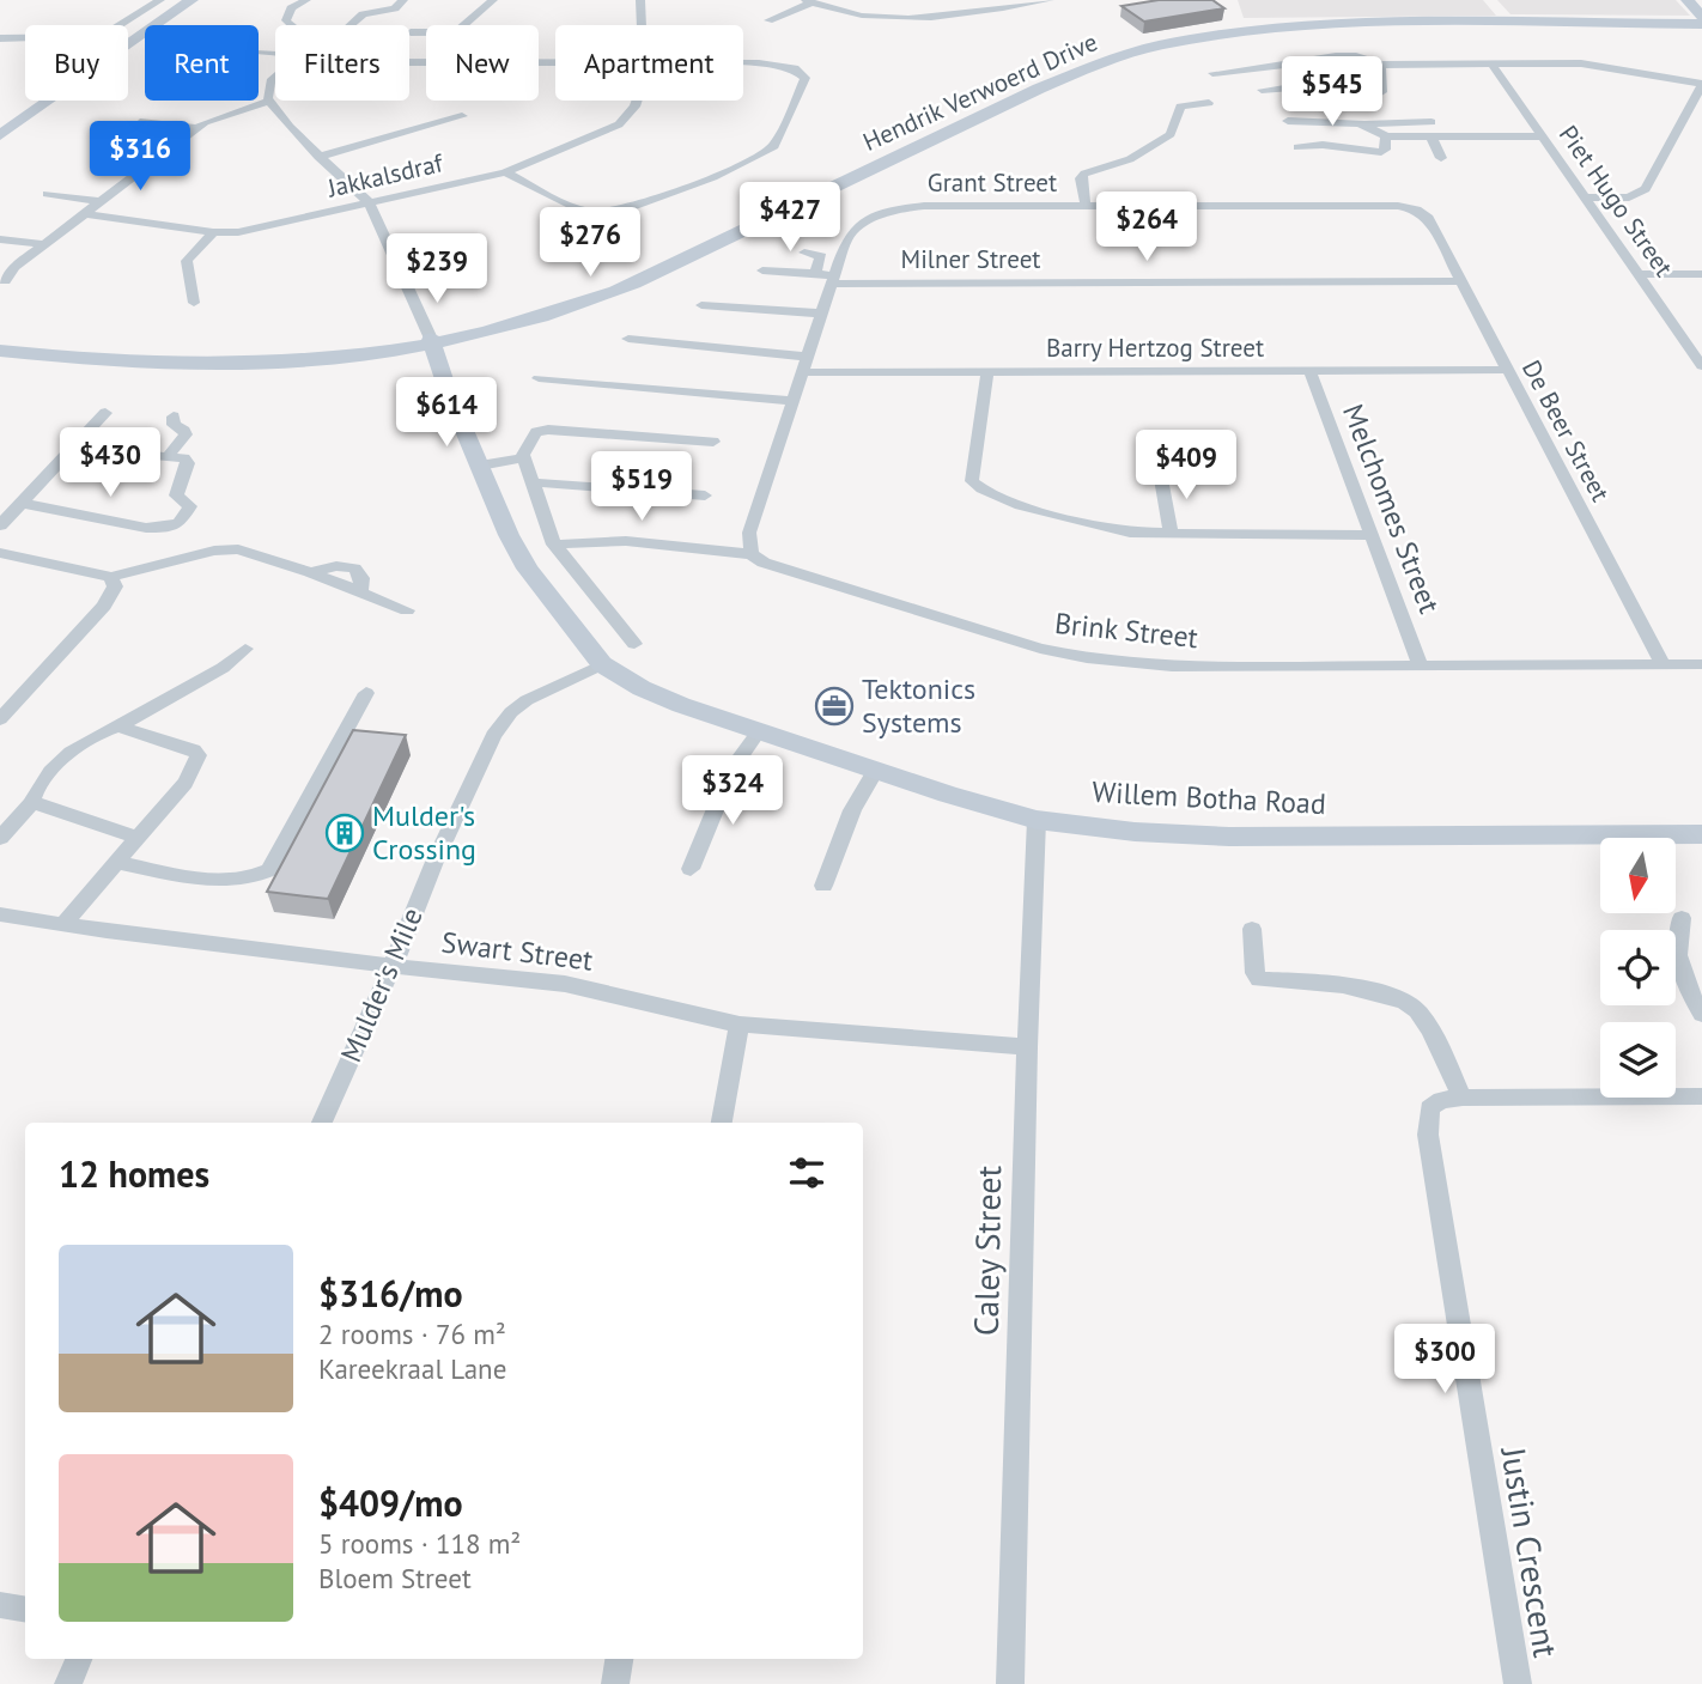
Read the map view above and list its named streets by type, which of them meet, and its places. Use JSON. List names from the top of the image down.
{
  "streets": {
    "main road": ["Hendrik Verwoerd Drive", "Willem Botha Road"],
    "street": [
      "Jakkalsdraf",
      "Grant Street",
      "Piet Hugo Street",
      "Milner Street",
      "Barry Hertzog Street",
      "De Beer Street",
      "Melchomes Street",
      "Brink Street",
      "Swart Street",
      "Mulder's Mile",
      "Caley Street",
      "Justin Crescent"
    ]
  },
  "crossings": [
    ["Hendrik Verwoerd Drive", "Willem Botha Road"],
    ["Grant Street", "Milner Street"],
    ["Grant Street", "De Beer Street"],
    ["Milner Street", "De Beer Street"],
    ["Barry Hertzog Street", "De Beer Street"],
    ["Barry Hertzog Street", "Melchomes Street"],
    ["De Beer Street", "Brink Street"],
    ["Melchomes Street", "Brink Street"],
    ["Willem Botha Road", "Mulder's Mile"],
    ["Willem Botha Road", "Caley Street"],
    ["Swart Street", "Mulder's Mile"],
    ["Swart Street", "Caley Street"]
  ],
  "places": {
    "office": ["Tektonics Systems"],
    "building": ["Mulder's Crossing"]
  },
  "north": "bottom",
  "page": {
    "chip": [
      "Buy",
      "Rent",
      "Filters",
      "New",
      "Apartment"
    ],
    "price": [
      "$545",
      "$316",
      "$427",
      "$264",
      "$276",
      "$239",
      "$614",
      "$430",
      "$409",
      "$519",
      "$324",
      "$300"
    ],
    "heading": "12 homes",
    "list": [
      {
        "name": "$316/mo",
        "note": "2 rooms · 76 m² · Kareekraal Lane"
      },
      {
        "name": "$409/mo",
        "note": "5 rooms · 118 m² · Bloem Street"
      }
    ]
  }
}
